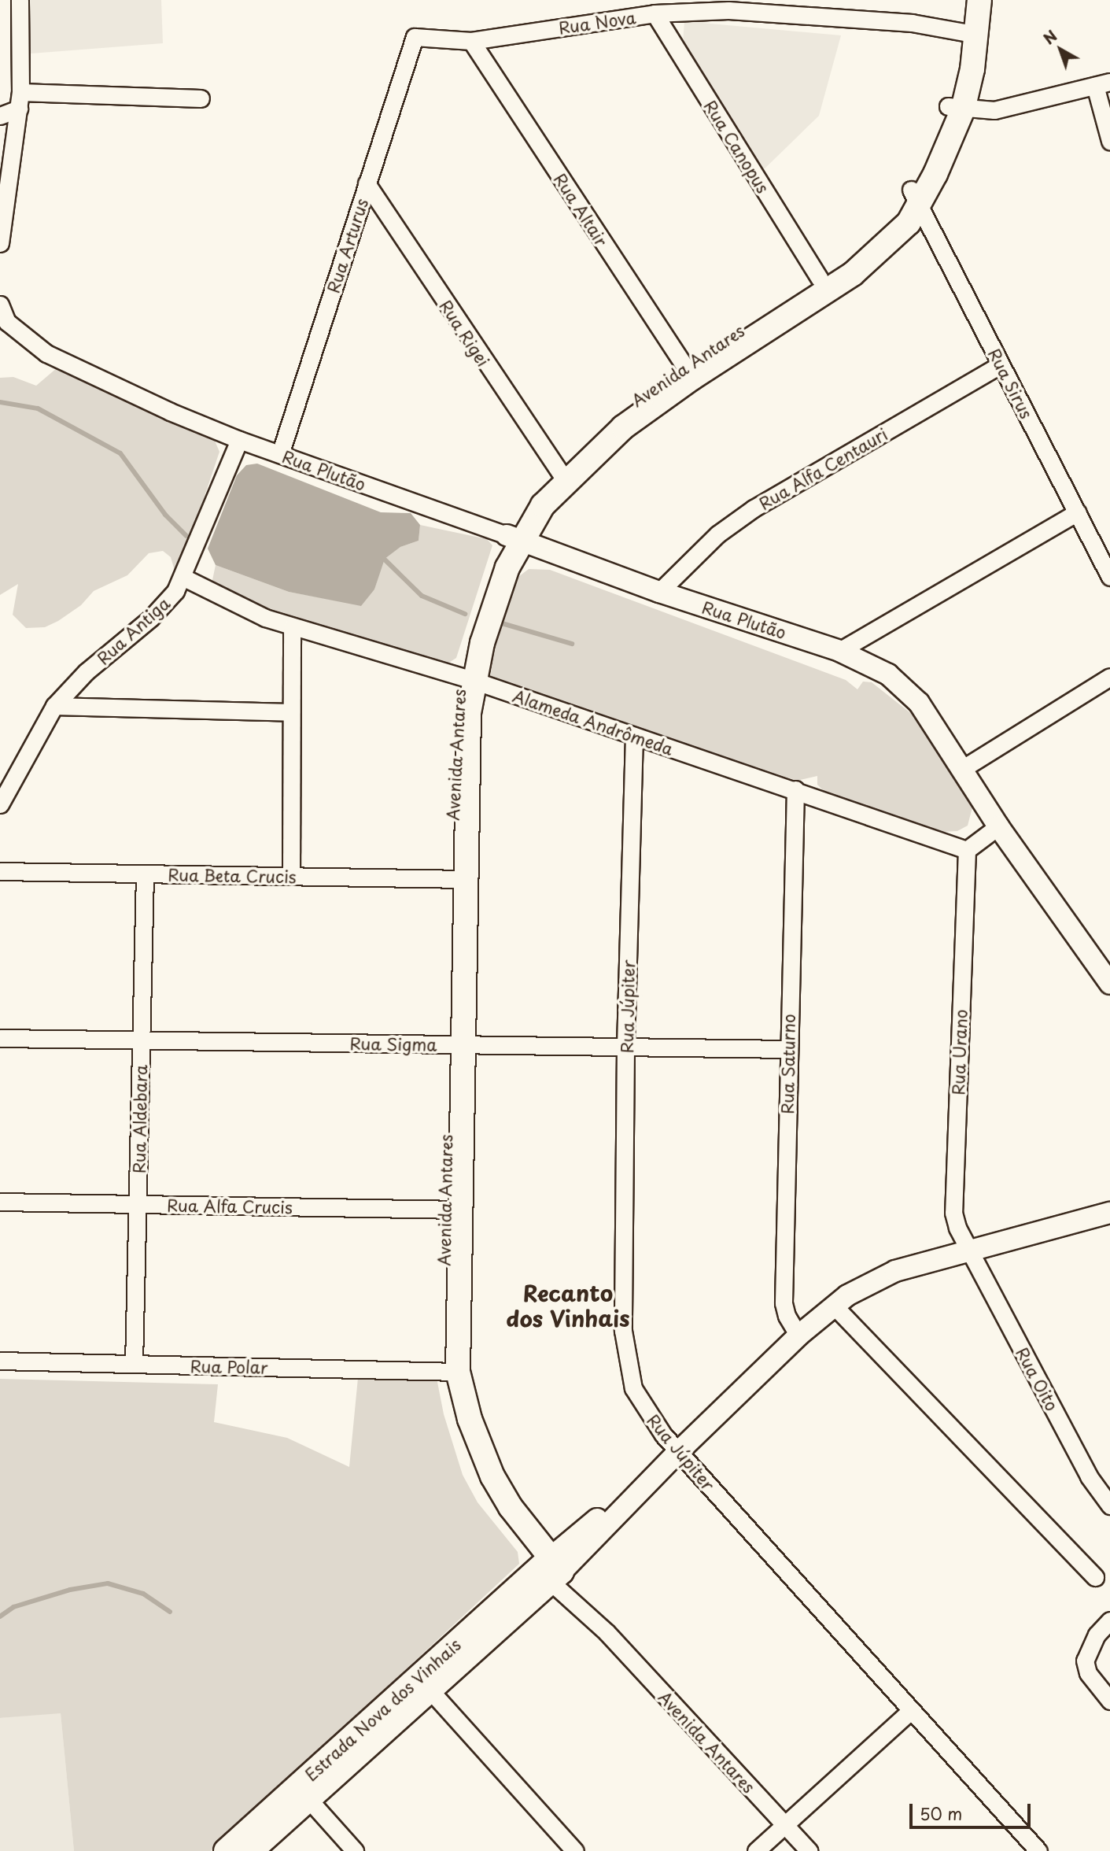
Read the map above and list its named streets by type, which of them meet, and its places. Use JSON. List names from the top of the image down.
{
  "streets": {
    "main road": ["Avenida Antares", "Estrada Nova dos Vinhais"],
    "street": [
      "Rua Nova",
      "Rua Canopus",
      "Rua Altair",
      "Rua Arturus",
      "Rua Rigei",
      "Rua Sirus",
      "Rua Alfa Centauri",
      "Rua Plutão",
      "Rua Antiga",
      "Alameda Andrômeda",
      "Rua Beta Crucis",
      "Rua Júpiter",
      "Rua Sigma",
      "Rua Urano",
      "Rua Saturno",
      "Rua Aldebara",
      "Rua Alfa Crucis",
      "Rua Polar",
      "Rua Oito"
    ]
  },
  "crossings": [
    ["Rua Nova", "Rua Canopus"],
    ["Rua Nova", "Rua Altair"],
    ["Rua Nova", "Rua Arturus"],
    ["Rua Nova", "Avenida Antares"],
    ["Rua Canopus", "Avenida Antares"],
    ["Rua Altair", "Avenida Antares"],
    ["Rua Arturus", "Rua Rigei"],
    ["Rua Arturus", "Rua Plutão"],
    ["Rua Rigei", "Avenida Antares"],
    ["Avenida Antares", "Rua Sirus"],
    ["Avenida Antares", "Rua Plutão"],
    ["Avenida Antares", "Alameda Andrômeda"],
    ["Avenida Antares", "Rua Beta Crucis"],
    ["Avenida Antares", "Rua Sigma"],
    ["Avenida Antares", "Rua Alfa Crucis"],
    ["Avenida Antares", "Rua Polar"],
    ["Avenida Antares", "Estrada Nova dos Vinhais"],
    ["Rua Sirus", "Rua Alfa Centauri"],
    ["Rua Alfa Centauri", "Rua Plutão"],
    ["Rua Plutão", "Rua Antiga"],
    ["Rua Antiga", "Alameda Andrômeda"],
    ["Alameda Andrômeda", "Rua Júpiter"],
    ["Alameda Andrômeda", "Rua Urano"],
    ["Alameda Andrômeda", "Rua Saturno"],
    ["Rua Beta Crucis", "Rua Aldebara"],
    ["Rua Júpiter", "Rua Sigma"],
    ["Rua Sigma", "Rua Saturno"],
    ["Rua Sigma", "Rua Aldebara"],
    ["Rua Urano", "Rua Oito"],
    ["Rua Aldebara", "Rua Alfa Crucis"],
    ["Rua Aldebara", "Rua Polar"]
  ],
  "districts": ["Recanto dos Vinhais"],
  "scale_bar": "50 m",
  "north": "top left"
}
